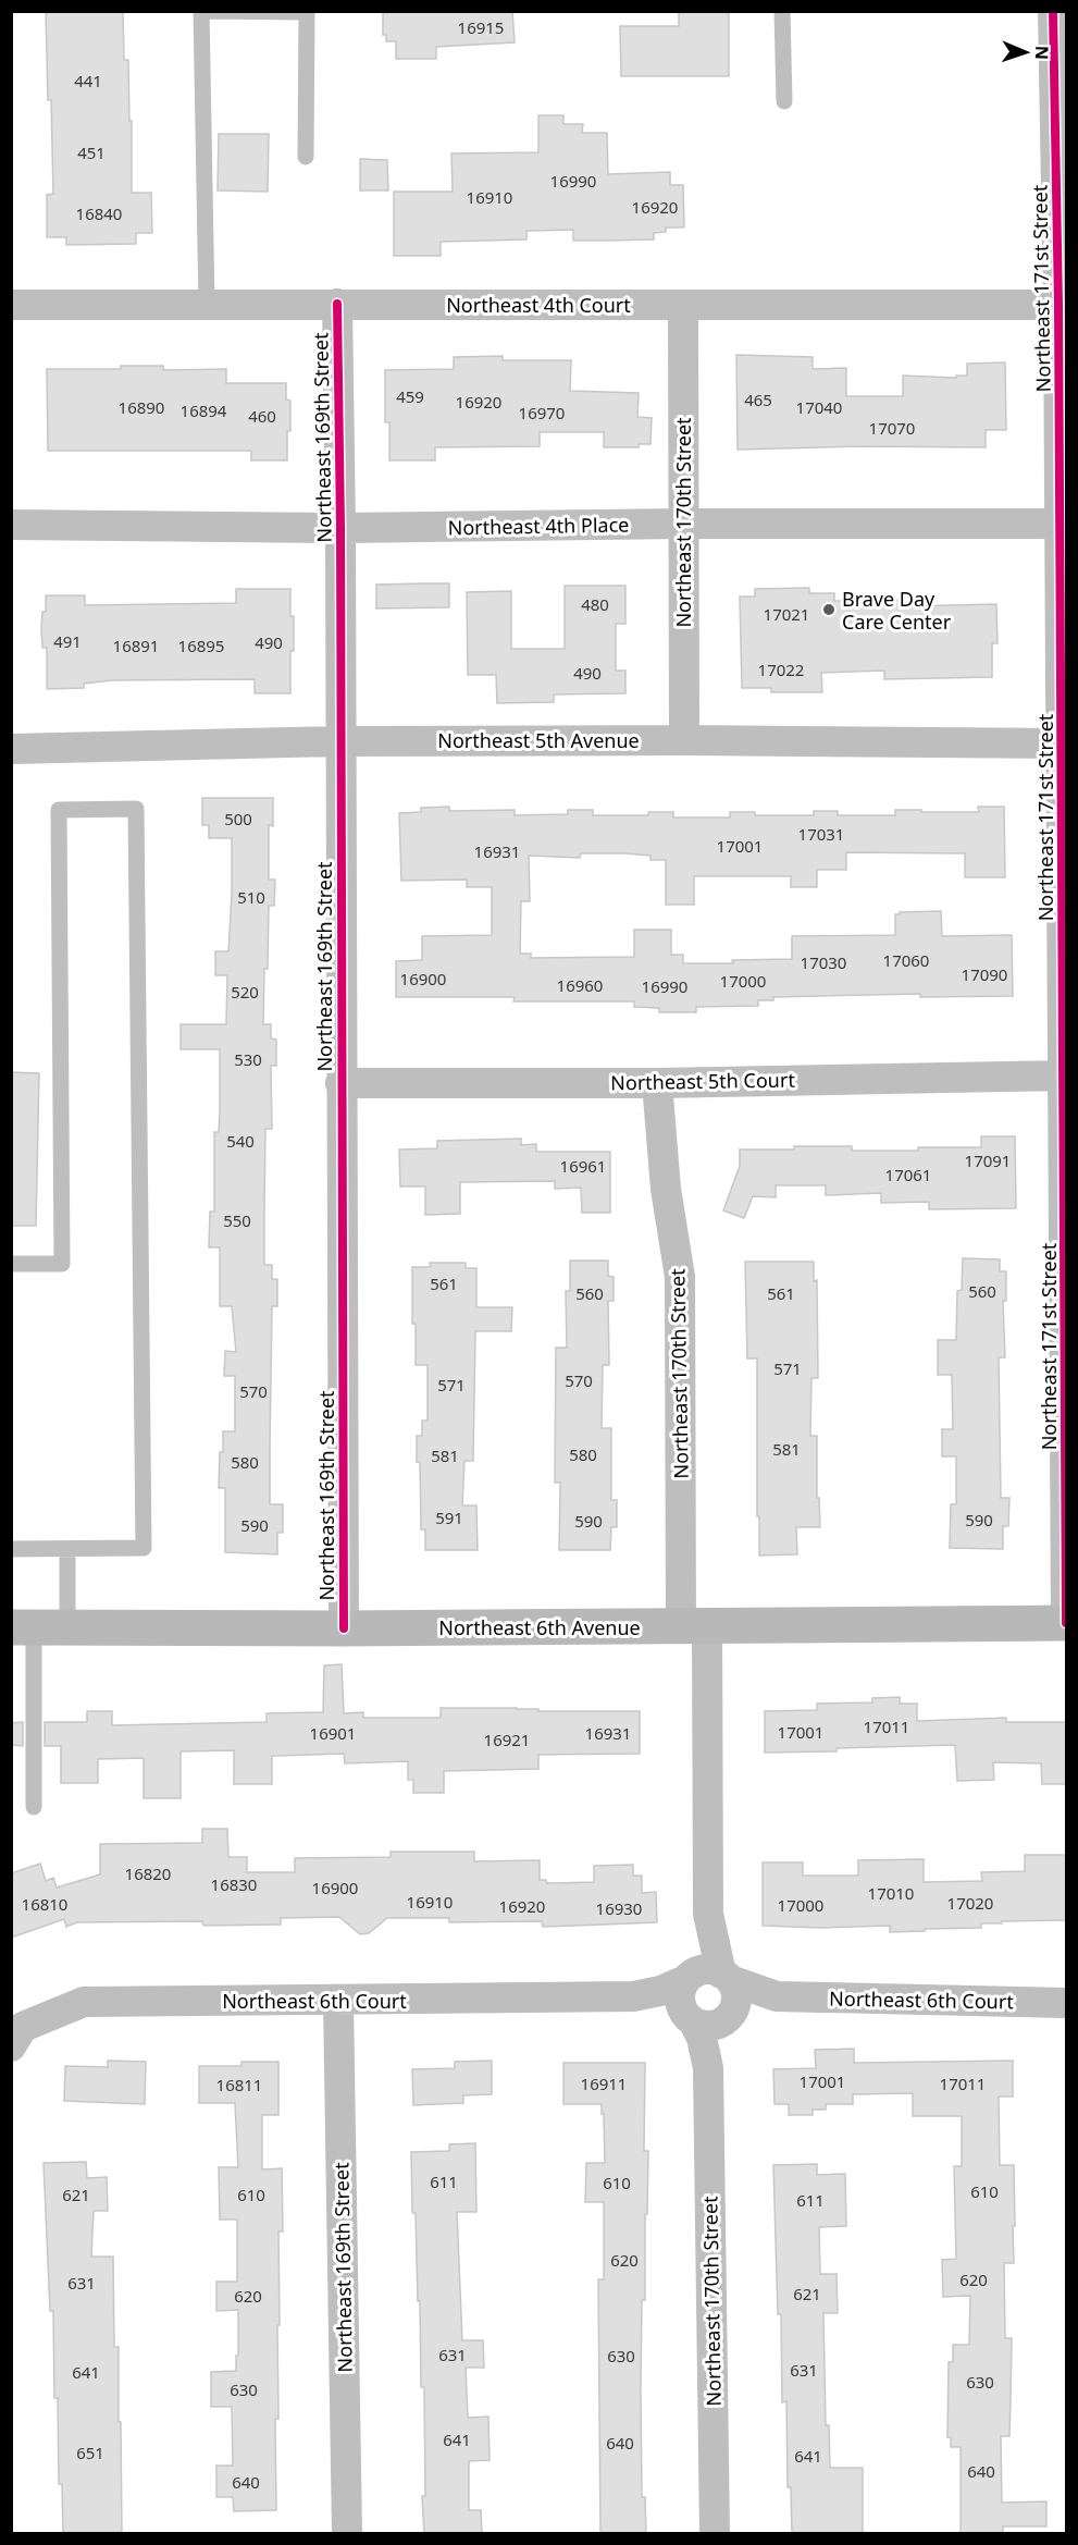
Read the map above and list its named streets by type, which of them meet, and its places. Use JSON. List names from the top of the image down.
{
  "streets": {
    "main road": ["Northeast 6th Avenue"],
    "street": [
      "Northeast 171st Street",
      "Northeast 4th Court",
      "Northeast 169th Street",
      "Northeast 170th Street",
      "Northeast 4th Place",
      "Northeast 5th Avenue",
      "Northeast 5th Court",
      "Northeast 6th Court"
    ]
  },
  "crossings": [
    ["Northeast 171st Street", "Northeast 4th Court"],
    ["Northeast 171st Street", "Northeast 4th Place"],
    ["Northeast 171st Street", "Northeast 5th Avenue"],
    ["Northeast 171st Street", "Northeast 5th Court"],
    ["Northeast 171st Street", "Northeast 6th Avenue"],
    ["Northeast 4th Court", "Northeast 169th Street"],
    ["Northeast 4th Court", "Northeast 170th Street"],
    ["Northeast 169th Street", "Northeast 4th Place"],
    ["Northeast 169th Street", "Northeast 5th Avenue"],
    ["Northeast 169th Street", "Northeast 5th Court"],
    ["Northeast 169th Street", "Northeast 6th Avenue"],
    ["Northeast 169th Street", "Northeast 6th Court"],
    ["Northeast 170th Street", "Northeast 4th Place"],
    ["Northeast 170th Street", "Northeast 5th Avenue"],
    ["Northeast 170th Street", "Northeast 5th Court"],
    ["Northeast 170th Street", "Northeast 6th Avenue"],
    ["Northeast 170th Street", "Northeast 6th Court"]
  ],
  "places": ["Brave Day Care Center"],
  "house_numbers": [
    "16915",
    "441",
    "451",
    "16990",
    "16910",
    "16920",
    "16840",
    "459",
    "465",
    "16920",
    "16890",
    "17040",
    "16894",
    "16970",
    "460",
    "17070",
    "480",
    "17021",
    "491",
    "490",
    "16891",
    "16895",
    "17022",
    "490",
    "500",
    "17031",
    "17001",
    "16931",
    "510",
    "17060",
    "17030",
    "17090",
    "16900",
    "17000",
    "16960",
    "16990",
    "520",
    "530",
    "540",
    "17091",
    "16961",
    "17061",
    "550",
    "561",
    "560",
    "560",
    "561",
    "571",
    "570",
    "571",
    "570",
    "581",
    "580",
    "581",
    "580",
    "591",
    "590",
    "590",
    "590",
    "17011",
    "17001",
    "16901",
    "16931",
    "16921",
    "16820",
    "16830",
    "16900",
    "17010",
    "16910",
    "17020",
    "16810",
    "17000",
    "16920",
    "16930",
    "17001",
    "16911",
    "17011",
    "16811",
    "611",
    "610",
    "610",
    "621",
    "610",
    "611",
    "620",
    "620",
    "631",
    "621",
    "620",
    "631",
    "630",
    "631",
    "641",
    "630",
    "630",
    "641",
    "640",
    "651",
    "641",
    "640",
    "640"
  ],
  "north": "right"
}
